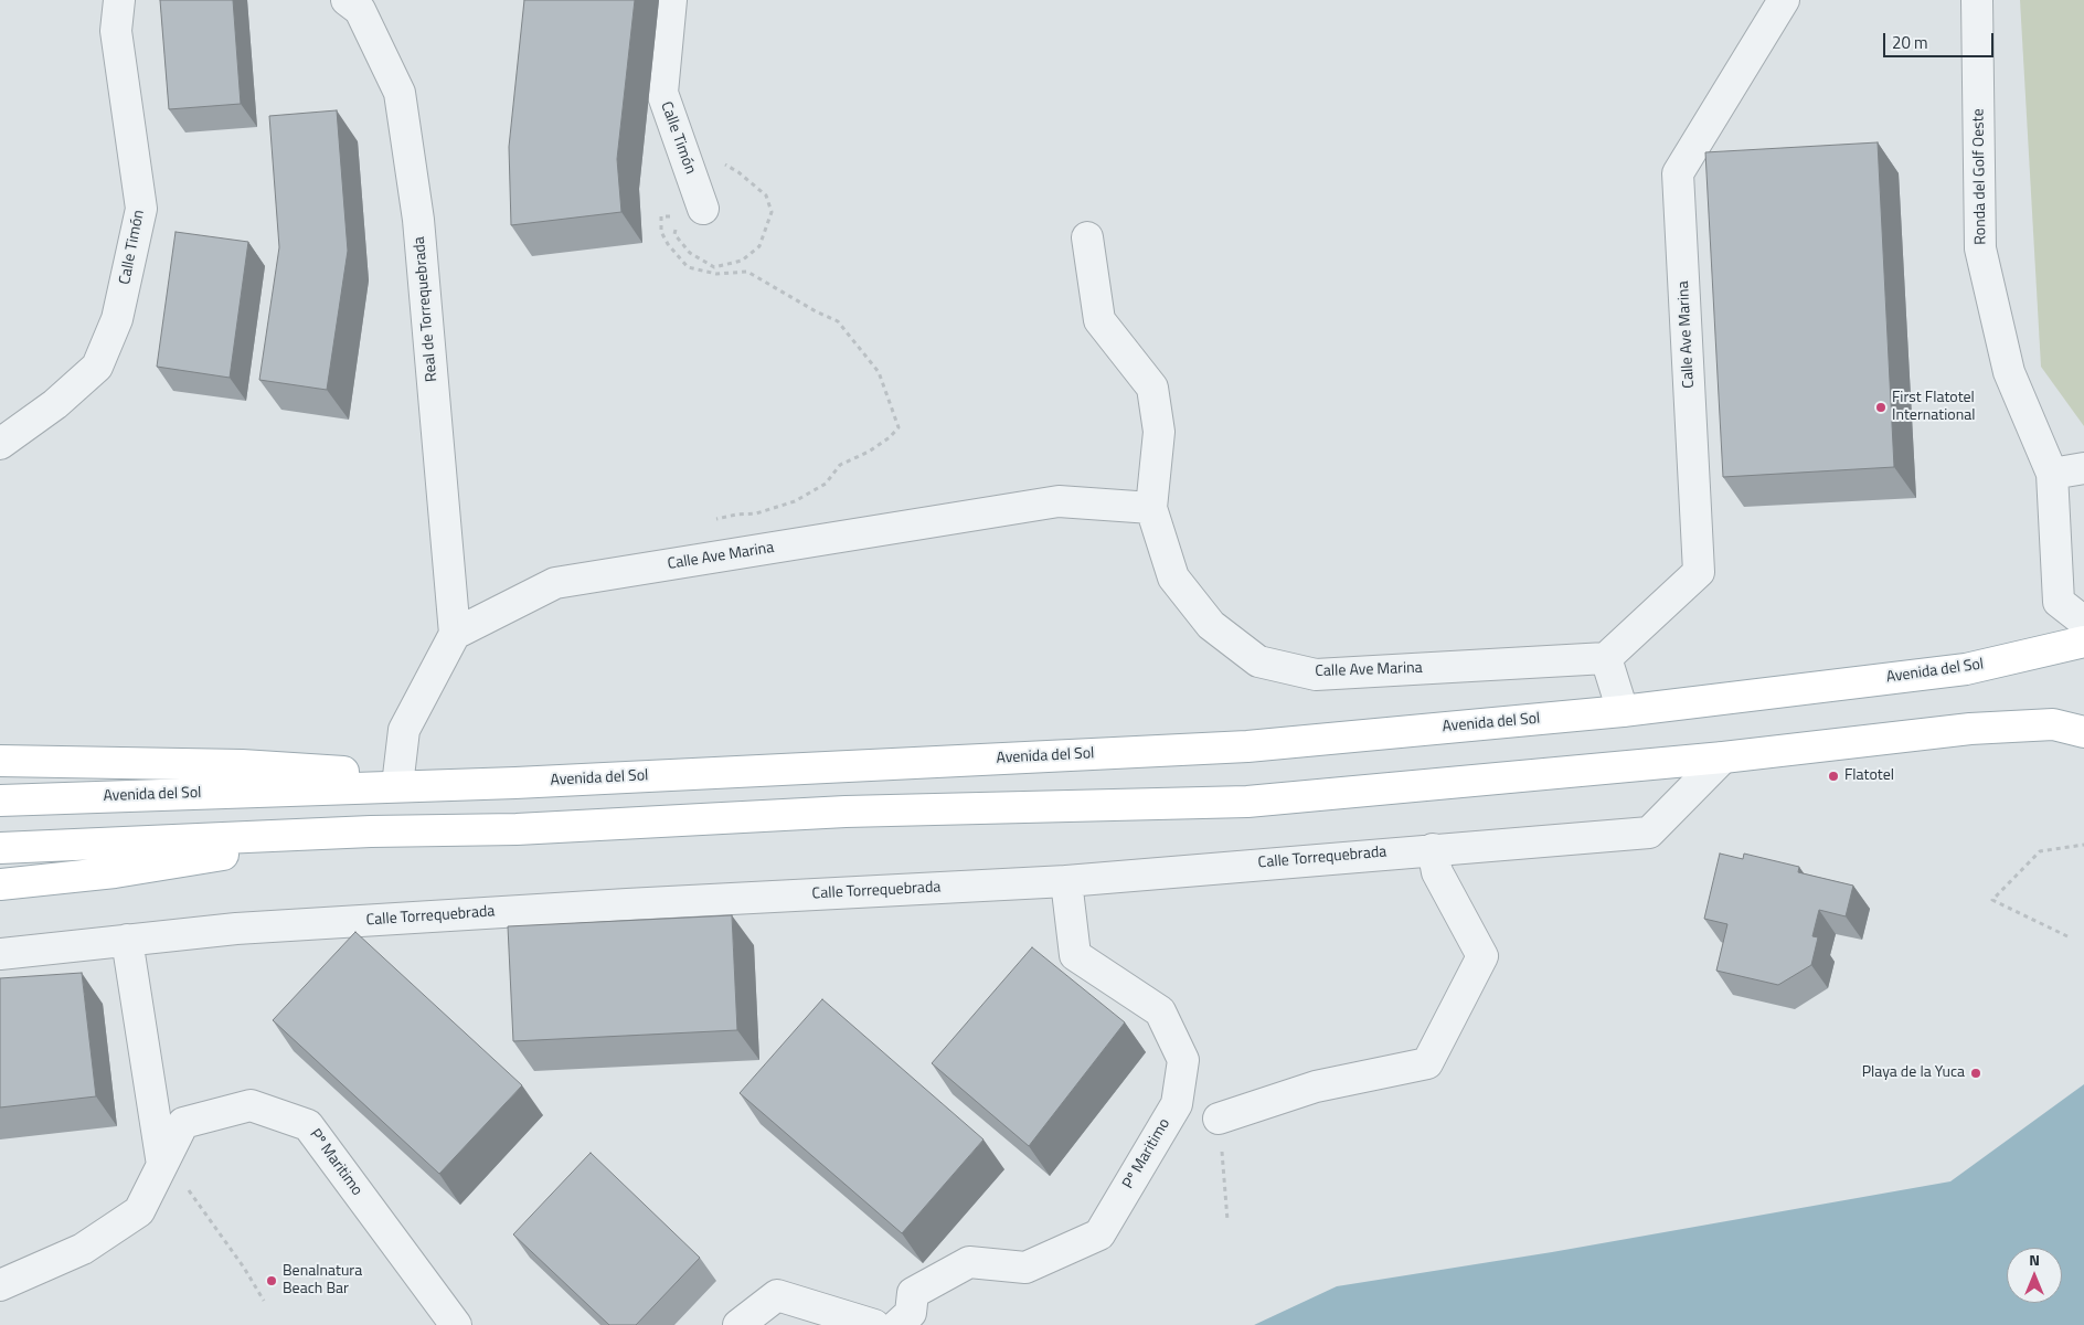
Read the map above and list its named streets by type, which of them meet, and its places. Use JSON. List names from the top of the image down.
{
  "streets": {
    "main road": ["Avenida del Sol"],
    "street": [
      "Calle Timón",
      "Ronda del Golf Oeste",
      "Real de Torrequebrada",
      "Calle Ave Marina",
      "Calle Torrequebrada",
      "Pº Maritimo"
    ]
  },
  "crossings": [
    ["Real de Torrequebrada", "Calle Ave Marina"],
    ["Calle Torrequebrada", "Pº Maritimo"]
  ],
  "places": [
    "First Flatotel International",
    "Flatotel",
    "Playa de la Yuca",
    "Benalnatura Beach Bar"
  ],
  "scale_bar": "20 m",
  "north": "top"
}
